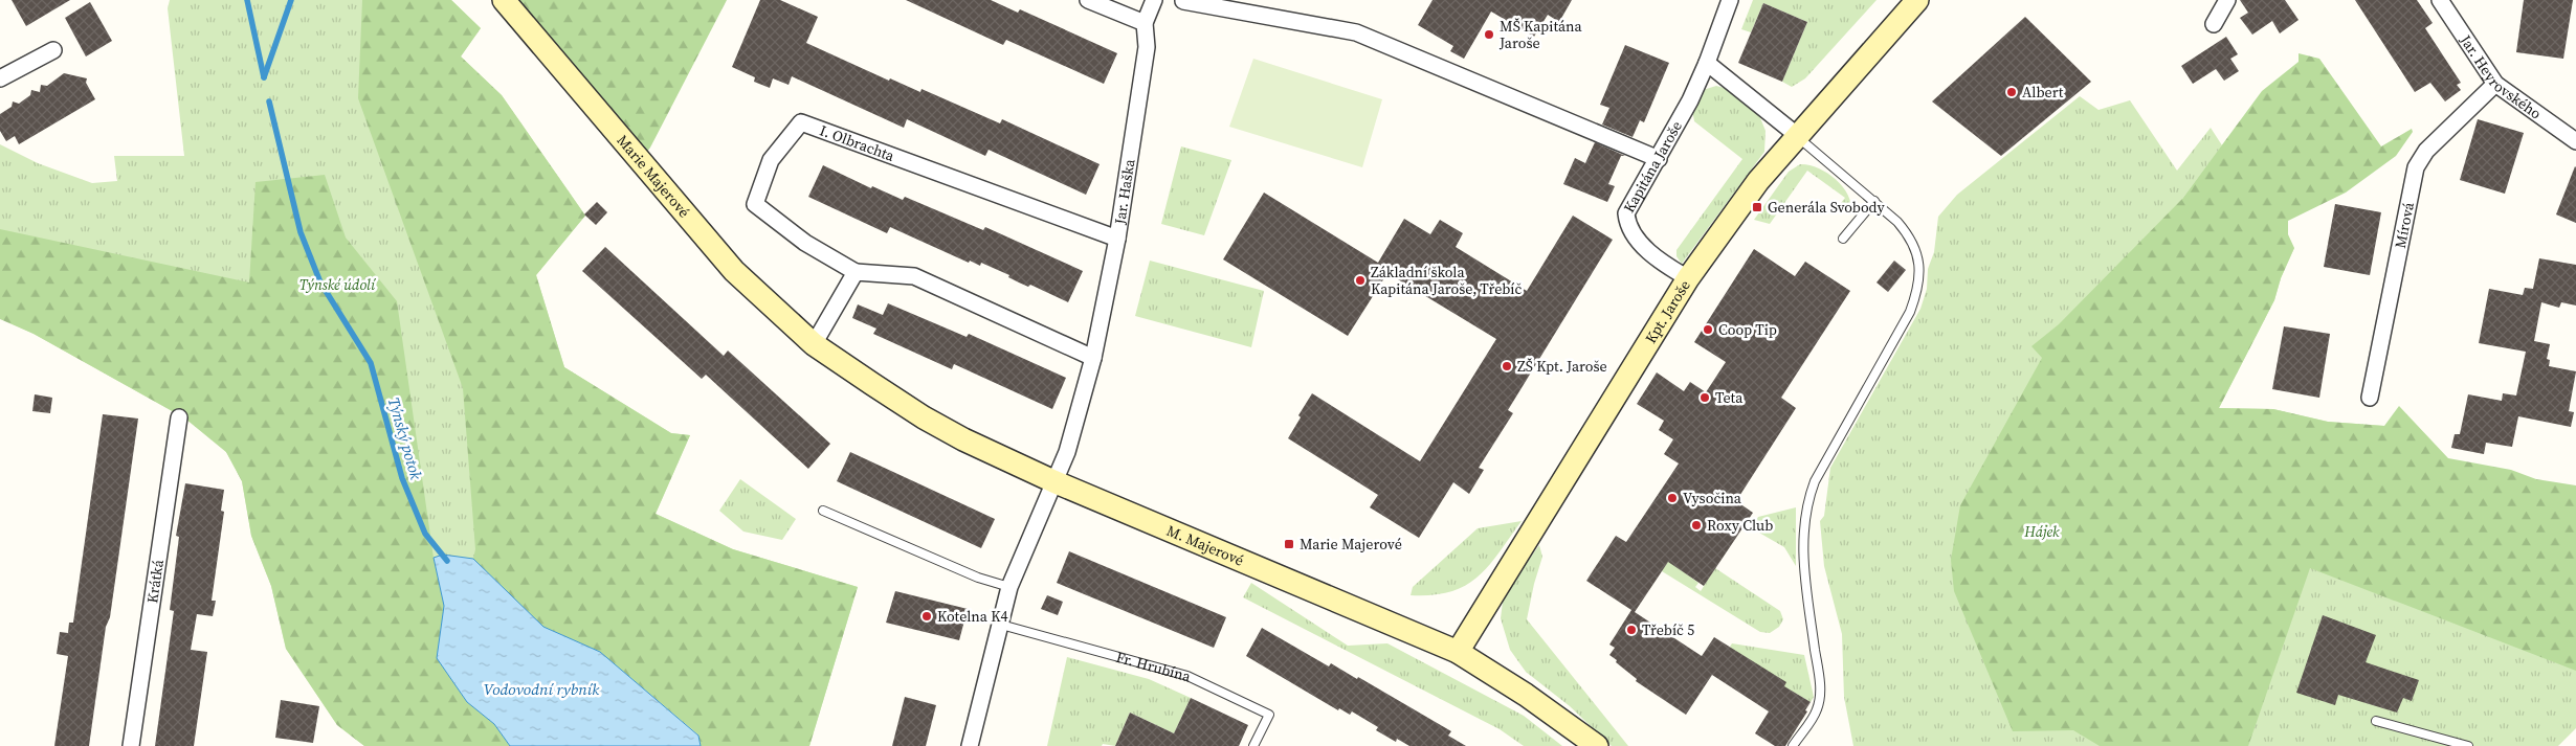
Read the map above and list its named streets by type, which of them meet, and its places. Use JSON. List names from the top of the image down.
{
  "streets": {
    "street": [
      "Jar. Heyrovského",
      "I. Olbrachta",
      "Kapitána Jaroše",
      "Marie Majerové",
      "Jar. Haška",
      "Mírová",
      "Kpt. Jaroše",
      "M. Majerové",
      "Krátká"
    ],
    "lane": ["Fr. Hrubína"]
  },
  "crossings": [
    ["Jar. Heyrovského", "Mírová"],
    ["I. Olbrachta", "Jar. Haška"],
    ["Kapitána Jaroše", "Kpt. Jaroše"],
    ["Marie Majerové", "M. Majerové"],
    ["Jar. Haška", "M. Majerové"],
    ["Kpt. Jaroše", "M. Majerové"]
  ],
  "water": ["Týnský potok", "Vodovodní rybník"],
  "parks": ["Týnské údolí", "Hájek"],
  "places": {
    "other": [
      "MŠ Kapitána Jaroše",
      "Albert",
      "Základní škola Kapitána Jaroše, Třebíč",
      "Coop Tip",
      "ZŠ Kpt. Jaroše",
      "Teta",
      "Vysočina",
      "Roxy Club",
      "Kotelna K4",
      "Třebíč 5"
    ],
    "transit": ["Generála Svobody", "Marie Majerové"]
  }
}
